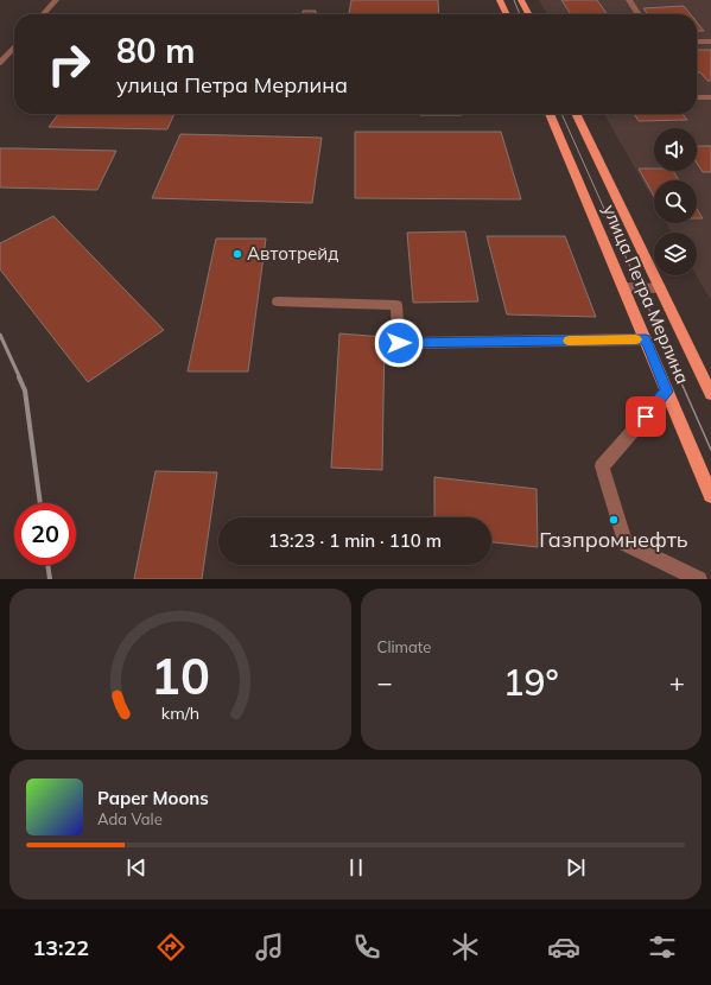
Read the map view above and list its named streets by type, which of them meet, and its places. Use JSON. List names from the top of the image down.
{
  "streets": {
    "main road": ["улица Петра Мерлина"]
  },
  "places": ["Автотрейд", "Газпромнефть"],
  "page": {
    "turn": ["80 m", "улица Петра Мерлина"],
    "limit": "20",
    "trip": "13:23 · 1 min · 110 m",
    "tile": "Climate",
    "heat": ["−", "19°", "+"],
    "song": ["Paper Moons", "Ada Vale"],
    "tabs": "13:22",
    "gauge": ["10", "km/h"]
  }
}
